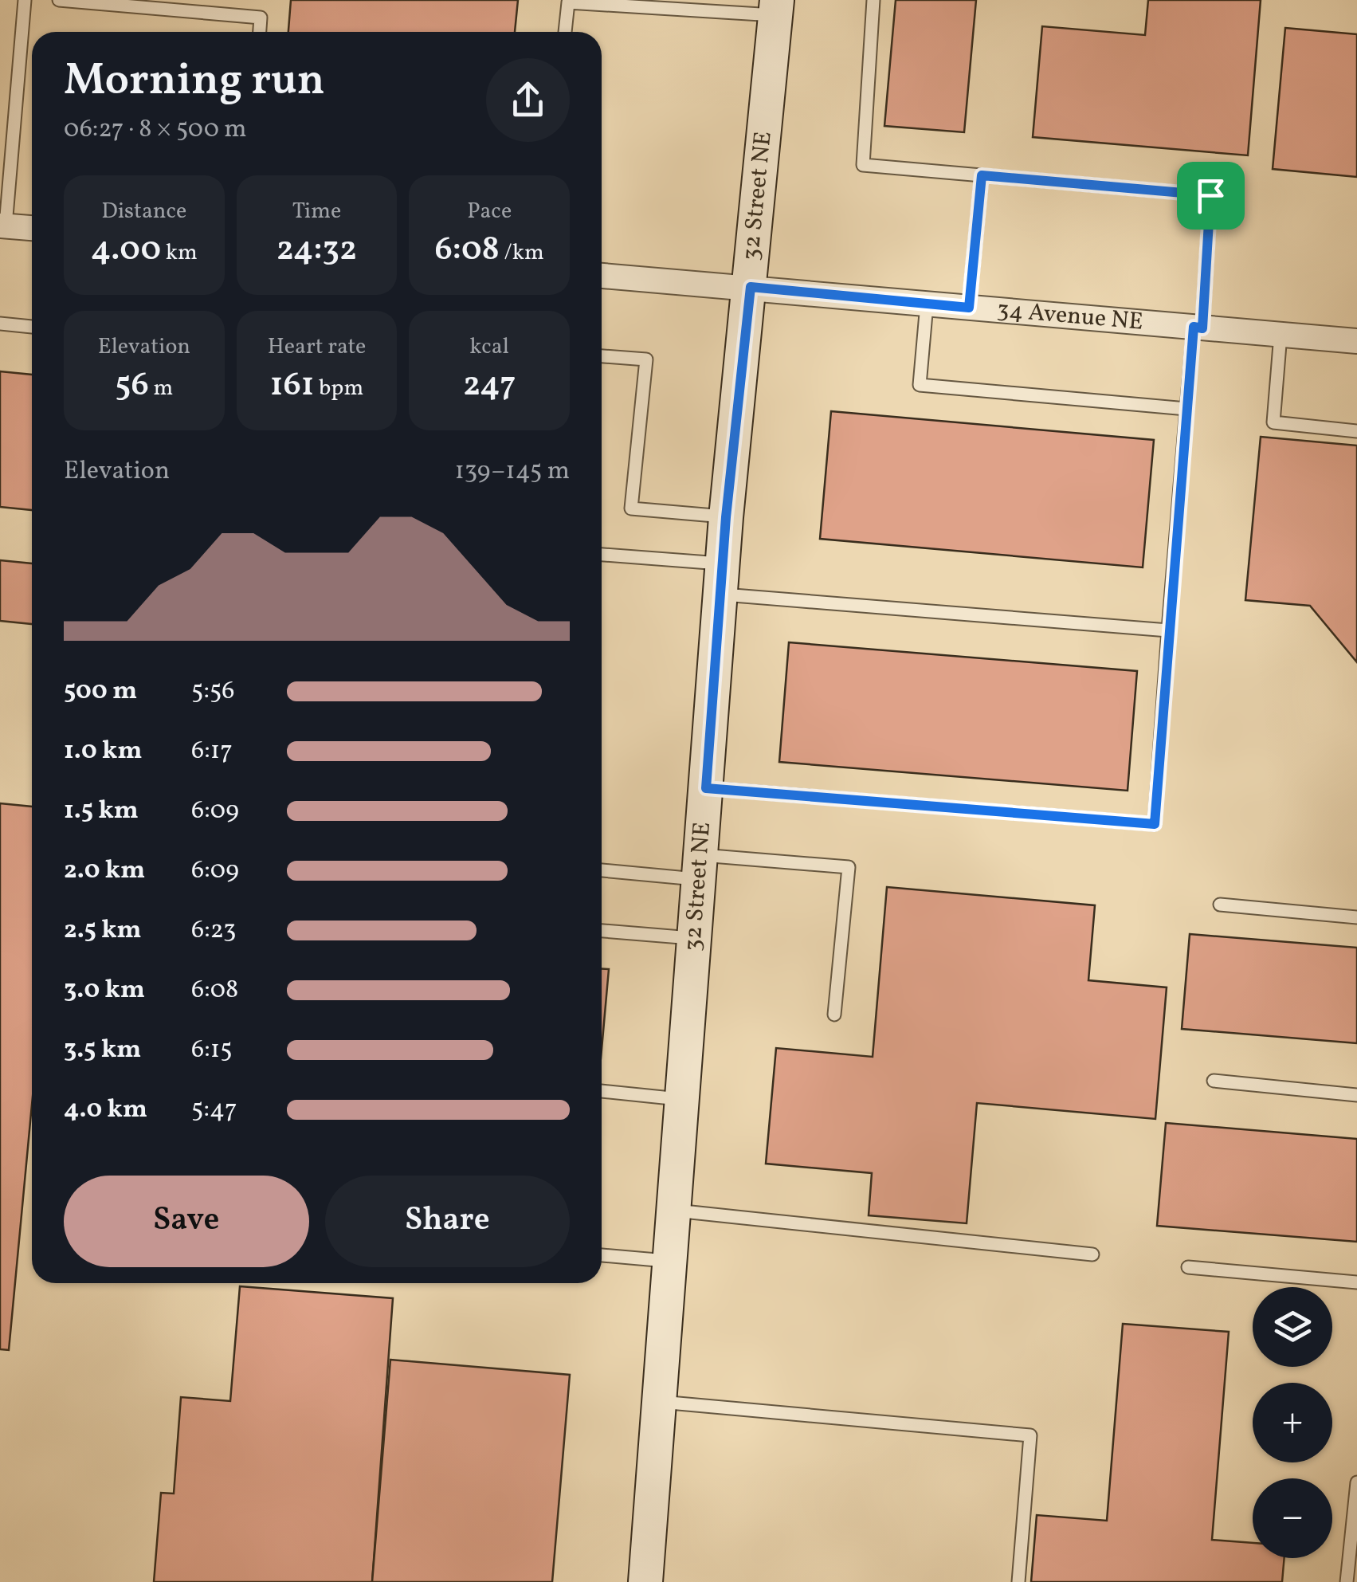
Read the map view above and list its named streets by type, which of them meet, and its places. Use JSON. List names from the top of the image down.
{
  "streets": {
    "street": ["32 Street NE", "34 Avenue NE"]
  },
  "crossings": [
    ["32 Street NE", "34 Avenue NE"]
  ],
  "page": {
    "heading": ["Morning run", "06:27 · 8 × 500 m"],
    "stats": [
      ["Distance", "4.00 km"],
      ["Time", "24:32"],
      ["Pace", "6:08 /km"],
      ["Elevation", "56 m"],
      ["Heart rate", "161 bpm"],
      ["kcal", "247"]
    ],
    "chart": ["Elevation", "139–145 m"],
    "list": [
      {
        "name": "500 m",
        "note": "5:56"
      },
      {
        "name": "1.0 km",
        "note": "6:17"
      },
      {
        "name": "1.5 km",
        "note": "6:09"
      },
      {
        "name": "2.0 km",
        "note": "6:09"
      },
      {
        "name": "2.5 km",
        "note": "6:23"
      },
      {
        "name": "3.0 km",
        "note": "6:08"
      },
      {
        "name": "3.5 km",
        "note": "6:15"
      },
      {
        "name": "4.0 km",
        "note": "5:47"
      }
    ],
    "buttons": ["Save", "Share"],
    "map_buttons": ["+", "−"]
  }
}
